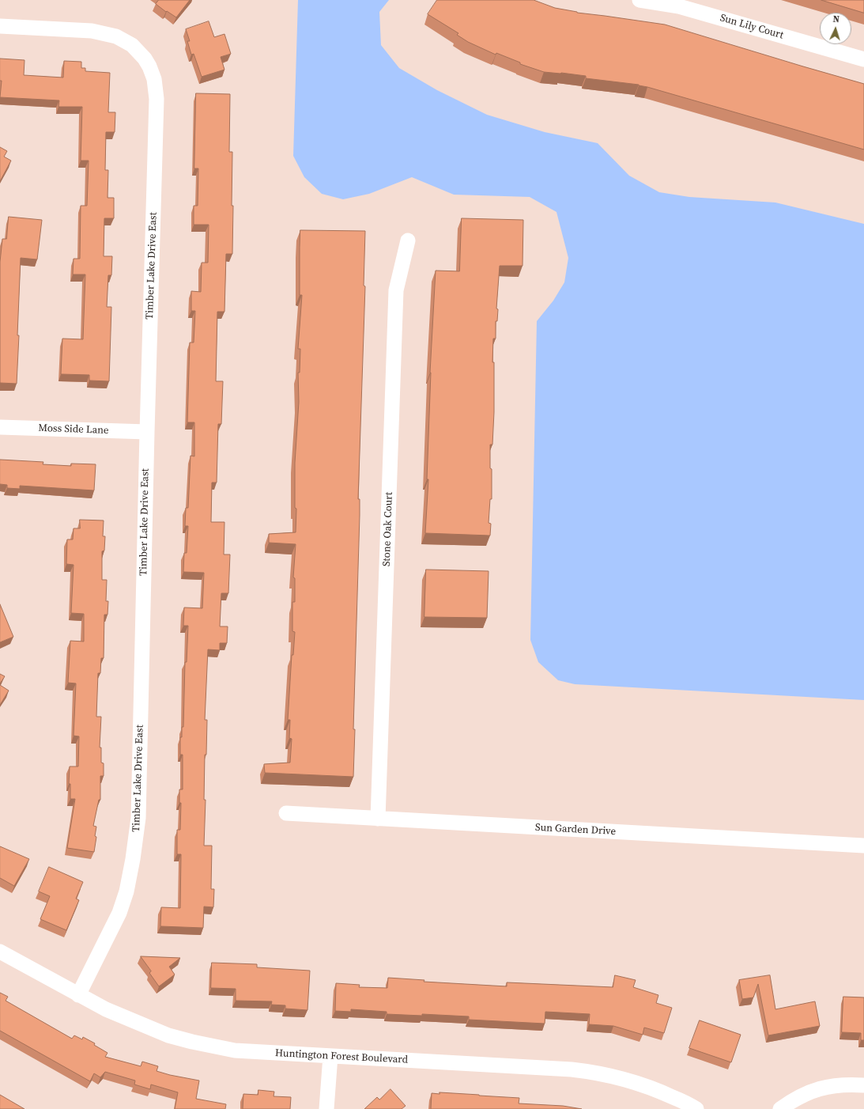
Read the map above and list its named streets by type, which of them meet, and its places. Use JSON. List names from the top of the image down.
{
  "streets": {
    "street": [
      "Sun Lily Court",
      "Timber Lake Drive East",
      "Moss Side Lane",
      "Stone Oak Court",
      "Sun Garden Drive",
      "Huntington Forest Boulevard"
    ]
  },
  "crossings": [
    ["Timber Lake Drive East", "Moss Side Lane"],
    ["Timber Lake Drive East", "Huntington Forest Boulevard"],
    ["Stone Oak Court", "Sun Garden Drive"]
  ],
  "north": "top"
}
